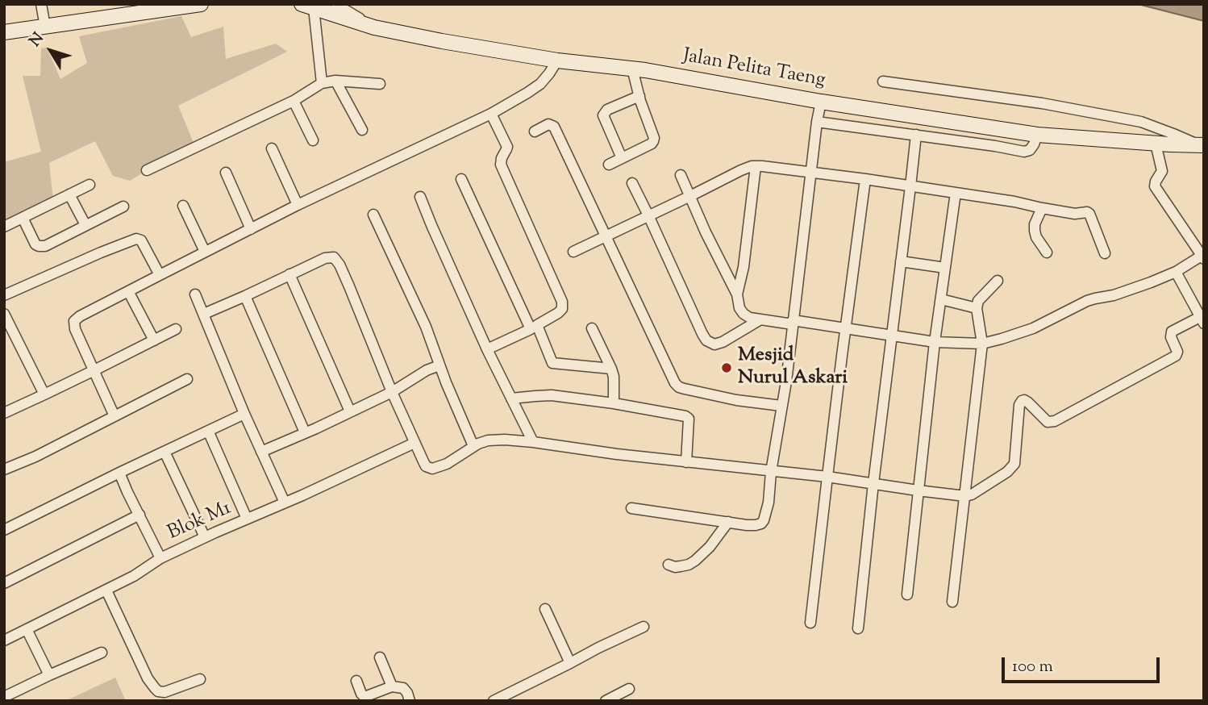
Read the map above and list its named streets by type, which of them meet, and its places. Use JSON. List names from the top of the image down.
{
  "streets": {
    "street": ["Jalan Pelita Taeng", "Blok M1"]
  },
  "places": ["Mesjid Nurul Askari"],
  "scale_bar": "100 m",
  "north": "top left"
}
